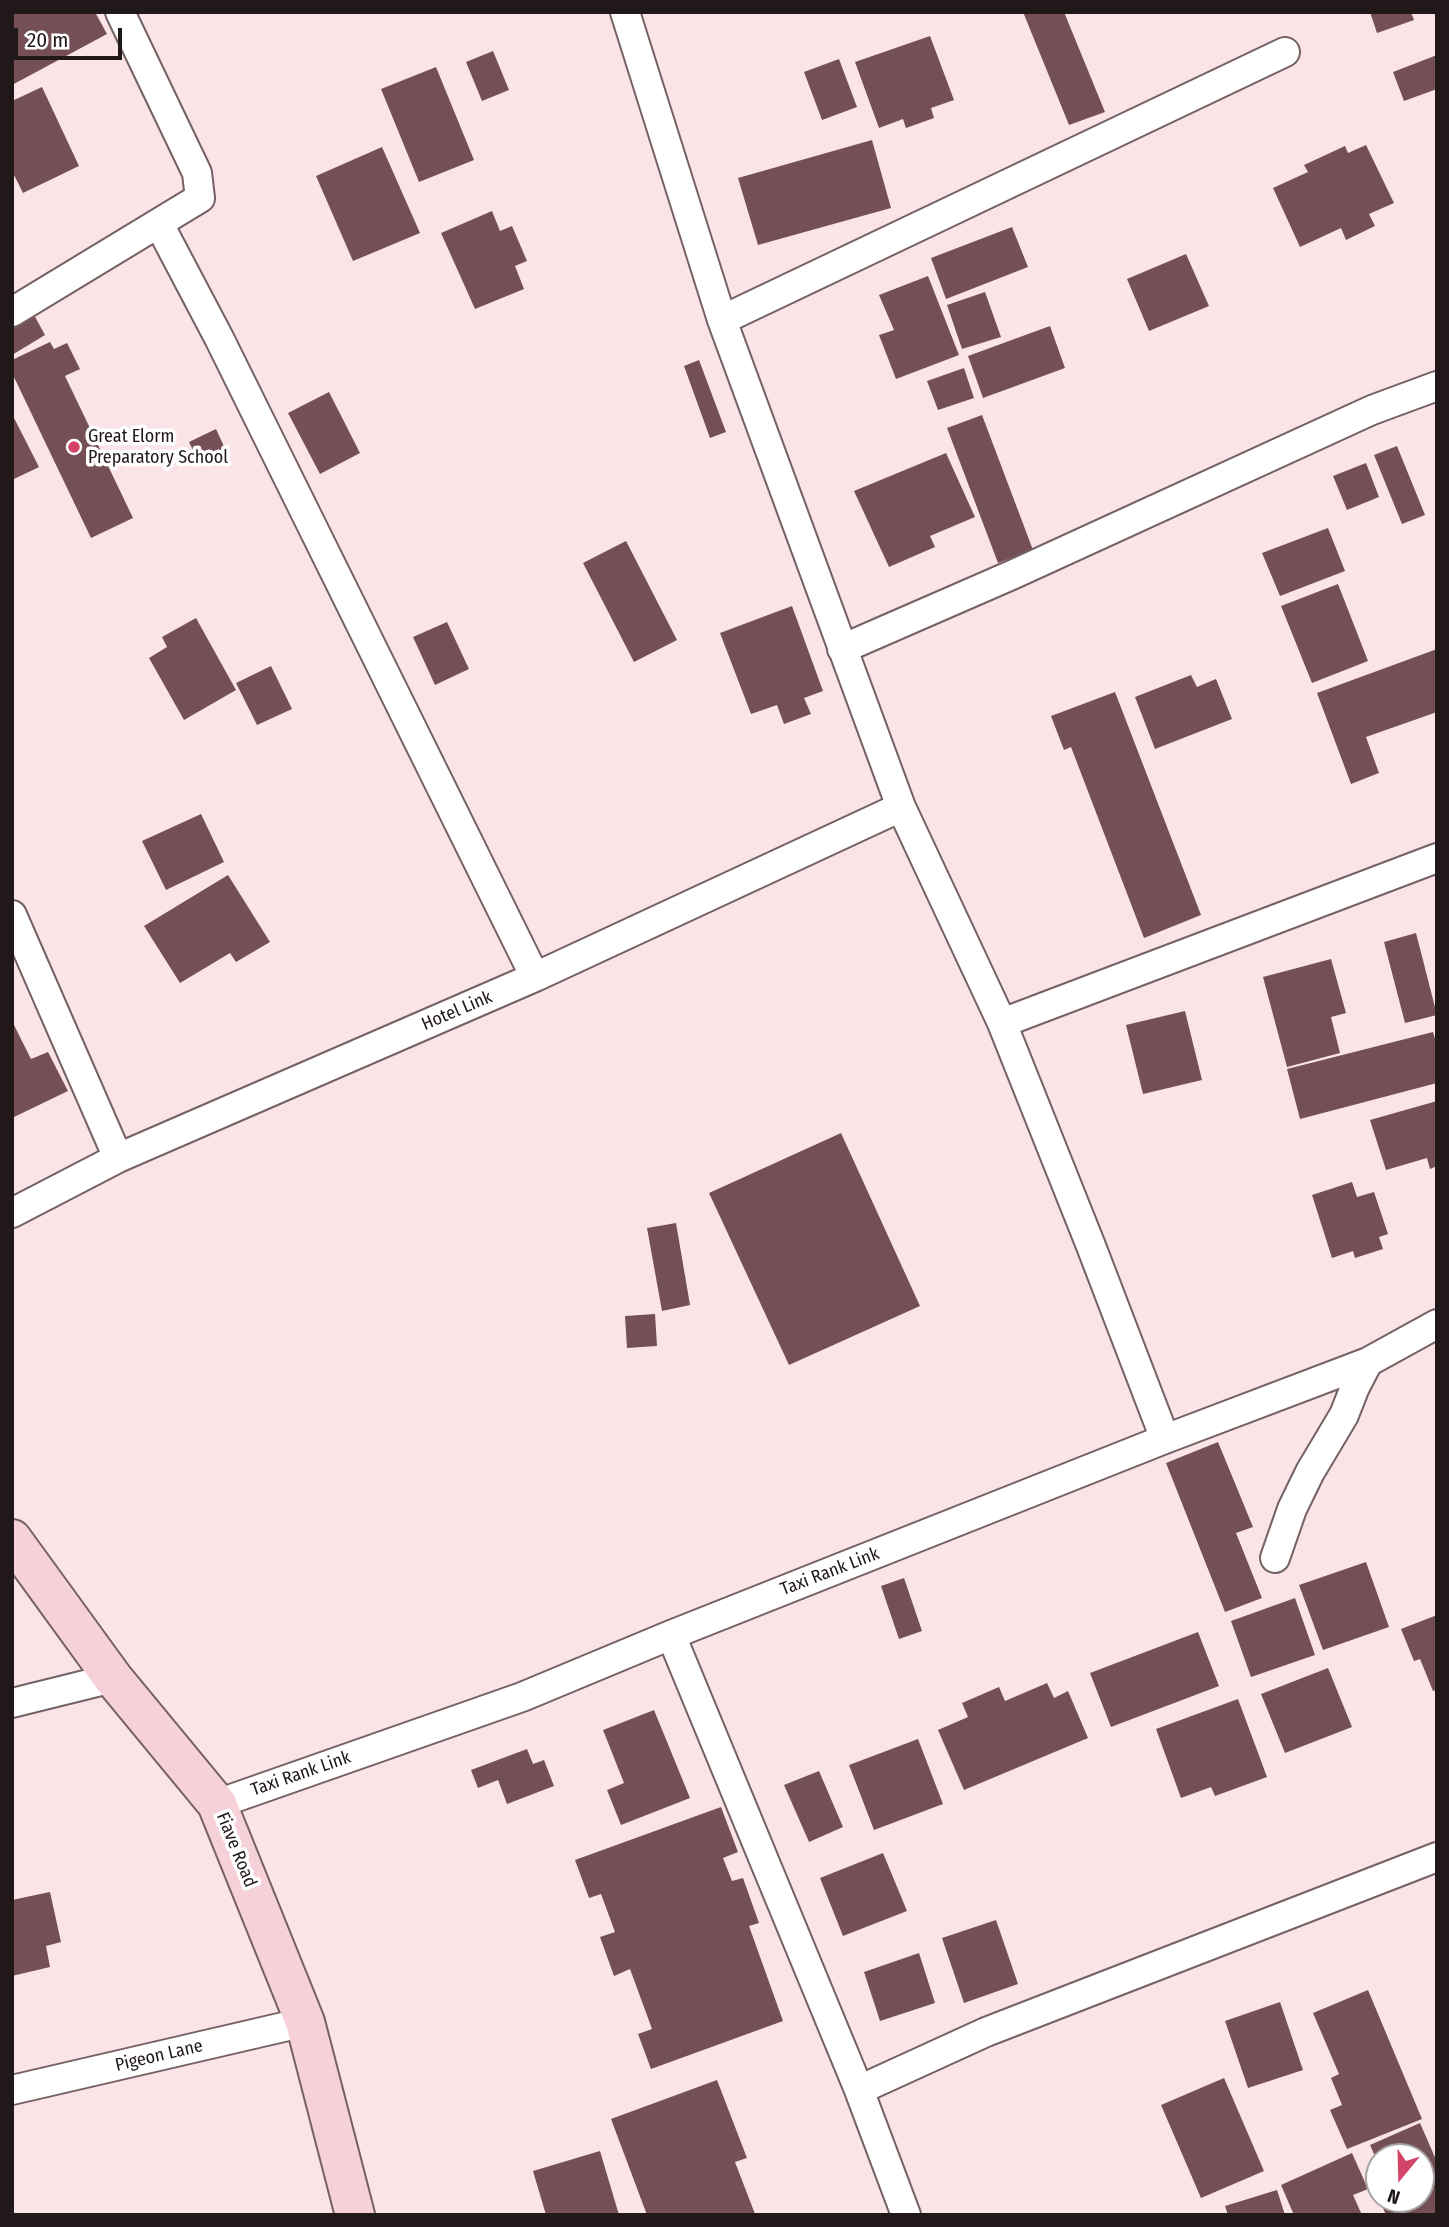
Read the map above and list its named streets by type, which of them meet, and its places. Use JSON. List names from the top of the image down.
{
  "streets": {
    "street": [
      "Hotel Link",
      "Taxi Rank Link",
      "Fiave Road",
      "Pigeon Lane"
    ]
  },
  "crossings": [
    ["Taxi Rank Link", "Fiave Road"],
    ["Fiave Road", "Pigeon Lane"]
  ],
  "places": ["Great Elorm Preparatory School"],
  "scale_bar": "20 m",
  "north": "bottom"
}
